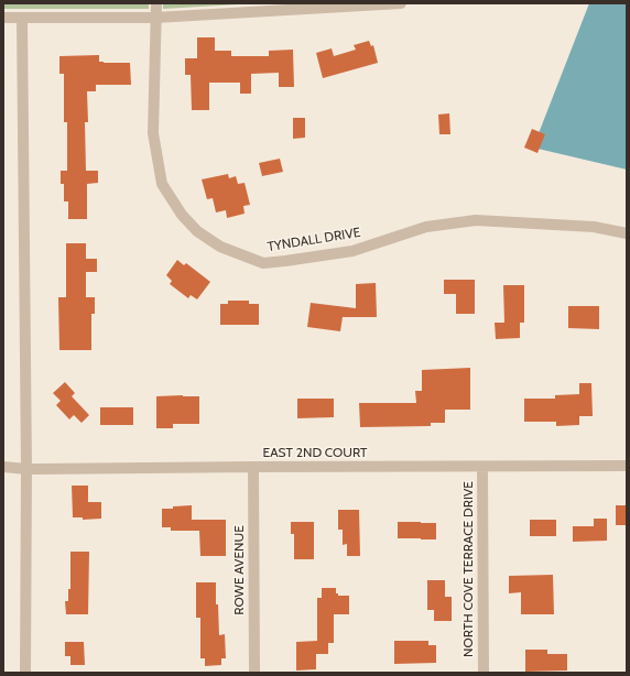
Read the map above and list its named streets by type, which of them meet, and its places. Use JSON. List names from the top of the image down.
{
  "streets": {
    "street": [
      "TYNDALL DRIVE",
      "EAST 2ND COURT",
      "NORTH COVE TERRACE DRIVE",
      "ROWE AVENUE"
    ]
  },
  "crossings": [
    ["EAST 2ND COURT", "NORTH COVE TERRACE DRIVE"],
    ["EAST 2ND COURT", "ROWE AVENUE"]
  ]
}
